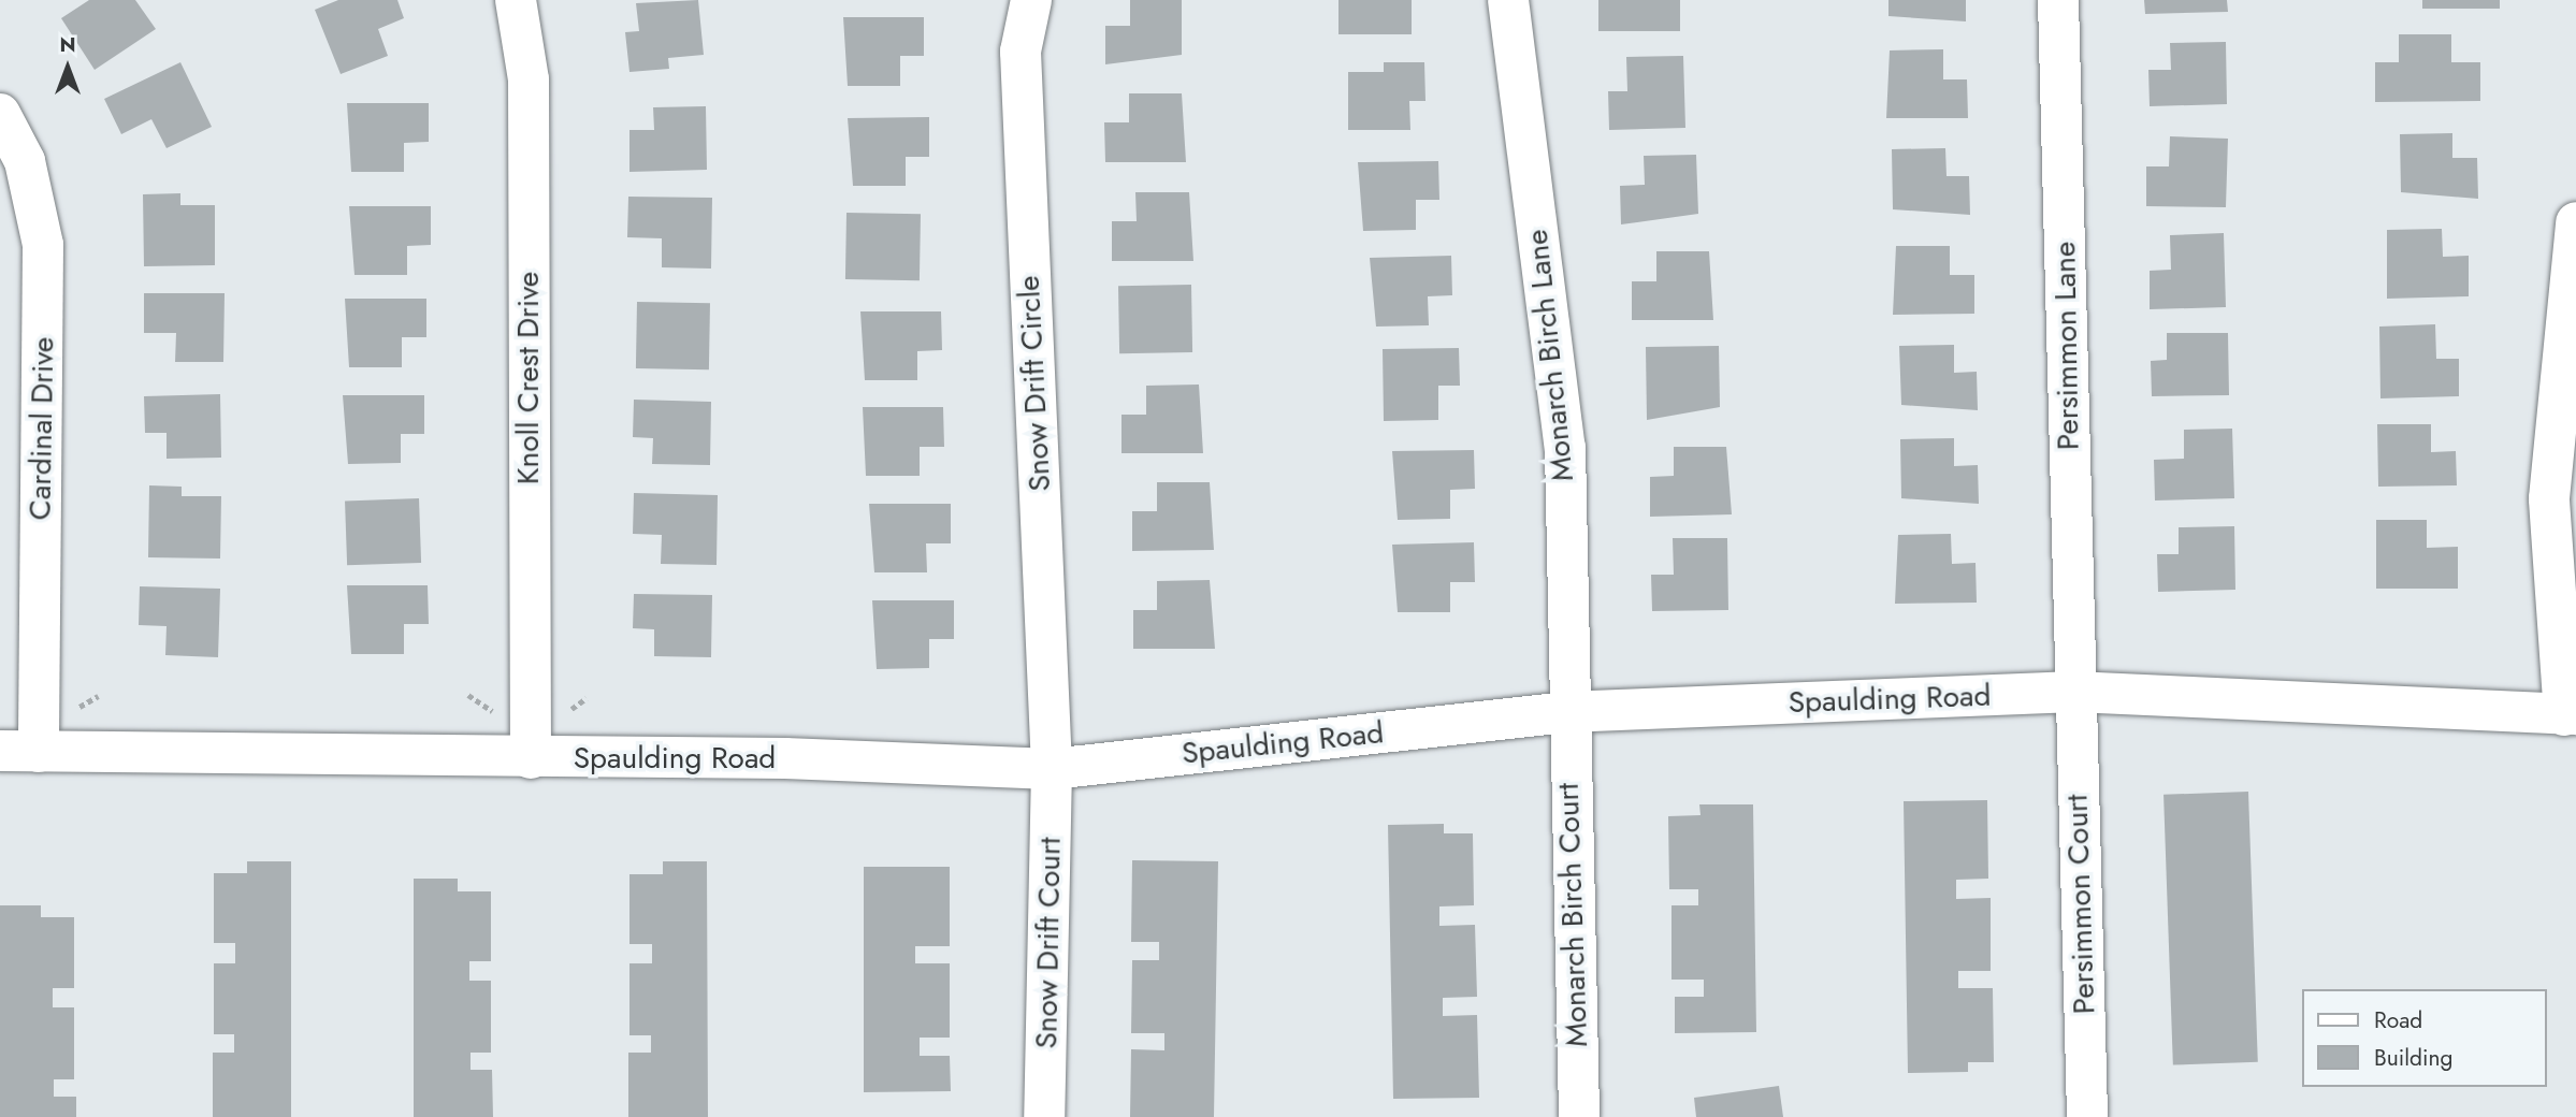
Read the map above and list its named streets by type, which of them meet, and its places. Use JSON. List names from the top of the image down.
{
  "streets": {
    "street": [
      "Persimmon Lane",
      "Monarch Birch Lane",
      "Knoll Crest Drive",
      "Snow Drift Circle",
      "Cardinal Drive",
      "Spaulding Road",
      "Persimmon Court",
      "Monarch Birch Court",
      "Snow Drift Court"
    ]
  },
  "crossings": [
    ["Persimmon Lane", "Spaulding Road"],
    ["Persimmon Lane", "Persimmon Court"],
    ["Monarch Birch Lane", "Spaulding Road"],
    ["Monarch Birch Lane", "Monarch Birch Court"],
    ["Knoll Crest Drive", "Spaulding Road"],
    ["Snow Drift Circle", "Spaulding Road"],
    ["Snow Drift Circle", "Snow Drift Court"],
    ["Cardinal Drive", "Spaulding Road"],
    ["Spaulding Road", "Persimmon Court"],
    ["Spaulding Road", "Monarch Birch Court"],
    ["Spaulding Road", "Snow Drift Court"]
  ],
  "legend": ["Road", "Building"],
  "north": "top"
}
